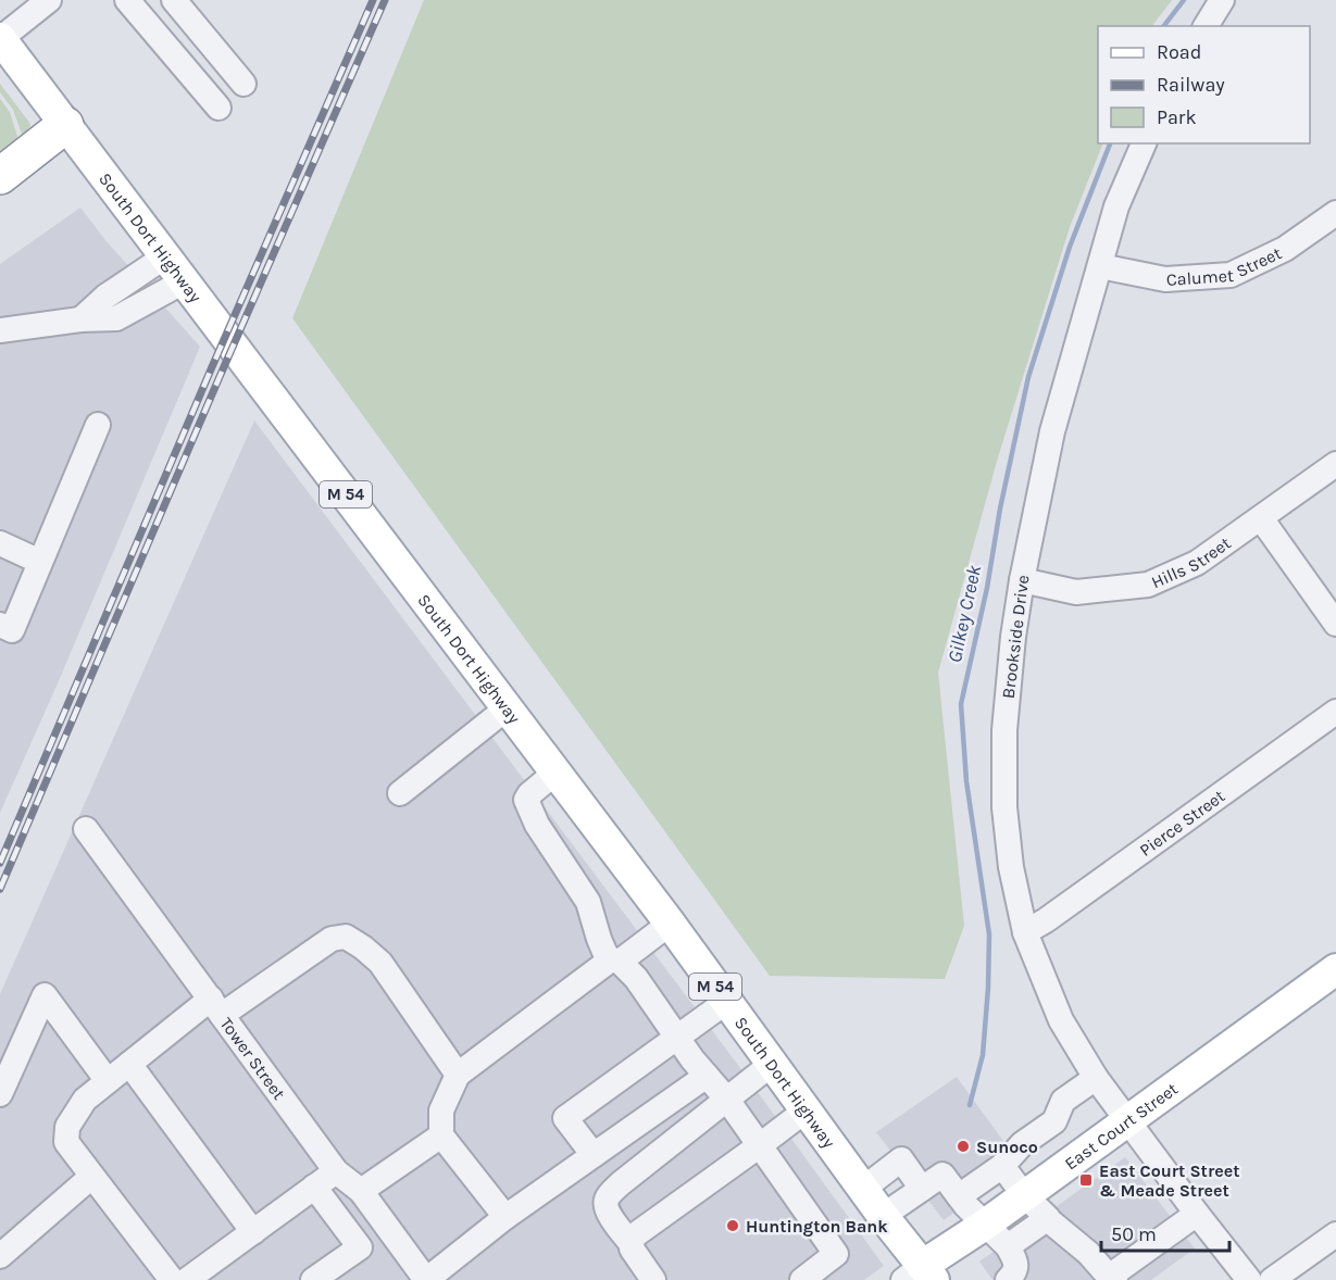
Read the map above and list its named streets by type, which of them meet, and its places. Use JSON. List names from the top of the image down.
{
  "streets": {
    "main road": ["South Dort Highway", "M 54", "East Court Street"],
    "street": [
      "Calumet Street",
      "Hills Street",
      "Brookside Drive",
      "Pierce Street",
      "Tower Street"
    ]
  },
  "crossings": [
    ["South Dort Highway", "East Court Street"],
    ["Calumet Street", "Brookside Drive"],
    ["Hills Street", "Brookside Drive"],
    ["Brookside Drive", "Pierce Street"],
    ["Brookside Drive", "East Court Street"]
  ],
  "water": ["Gilkey Creek"],
  "places": {
    "other": ["Sunoco", "Huntington Bank"],
    "transit": ["East Court Street & Meade Street"]
  },
  "legend": ["Road", "Railway", "Park"],
  "scale_bar": "50 m"
}
